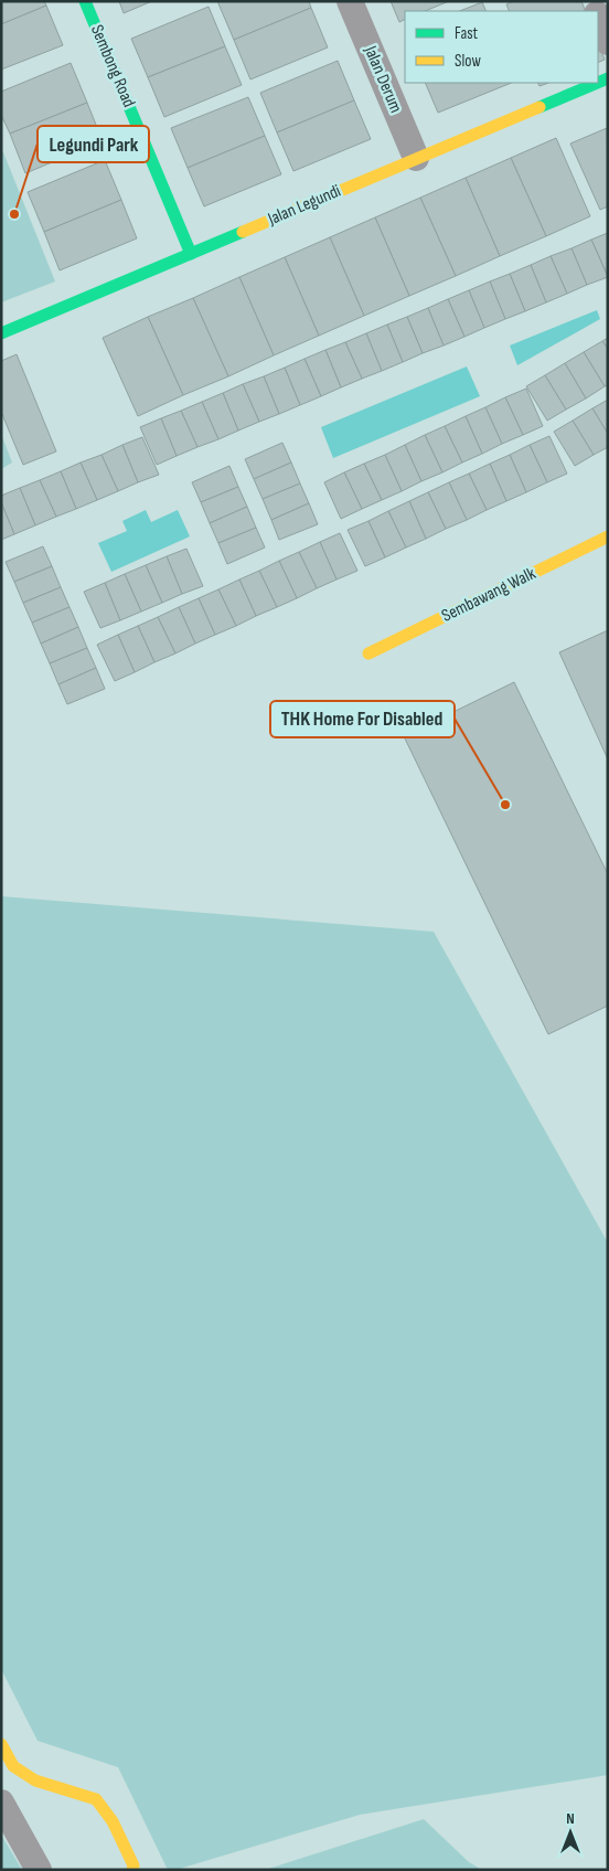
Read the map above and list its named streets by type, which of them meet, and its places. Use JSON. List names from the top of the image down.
{
  "streets": {
    "street": [
      "Sembong Road",
      "Jalan Derum",
      "Jalan Legundi",
      "Sembawang Walk"
    ]
  },
  "crossings": [
    ["Sembong Road", "Jalan Legundi"],
    ["Jalan Derum", "Jalan Legundi"]
  ],
  "places": ["Legundi Park", "THK Home For Disabled"],
  "legend": ["Fast", "Slow"],
  "north": "top"
}
